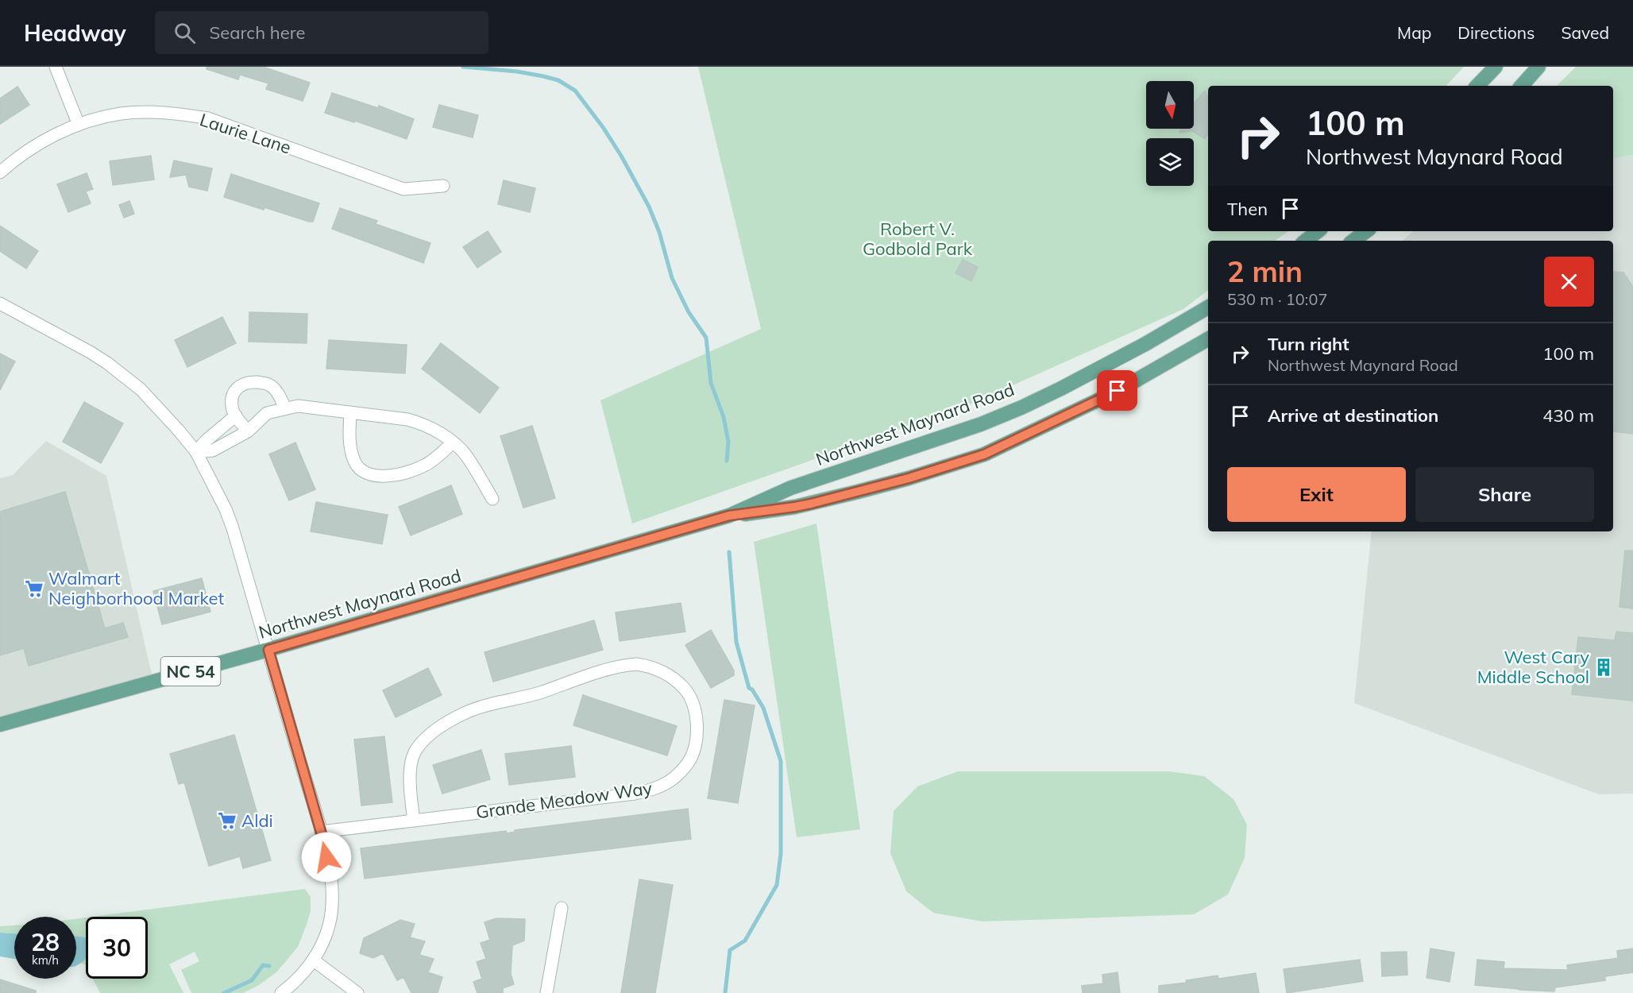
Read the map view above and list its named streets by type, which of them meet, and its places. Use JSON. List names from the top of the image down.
{
  "streets": {
    "main road": ["Northwest Maynard Road", "NC 54"],
    "street": ["Laurie Lane", "Grande Meadow Way"]
  },
  "parks": ["Robert V. Godbold Park"],
  "places": {
    "supermarket": ["Walmart Neighborhood Market", "Aldi"],
    "building": ["West Cary Middle School"]
  },
  "north": "bottom",
  "page": {
    "header": "Headway",
    "search": "Search here",
    "nav": ["Map", "Directions", "Saved"],
    "turn": ["100 m", "Northwest Maynard Road"],
    "then": "Then",
    "heading": ["2 min", "530 m · 10:07"],
    "list": [
      {
        "name": "Turn right",
        "note": "Northwest Maynard Road",
        "value": "100 m"
      },
      {
        "name": "Arrive at destination",
        "value": "430 m"
      }
    ],
    "buttons": ["Exit", "Share"],
    "speed": "28 km/h",
    "limit": "30"
  }
}
